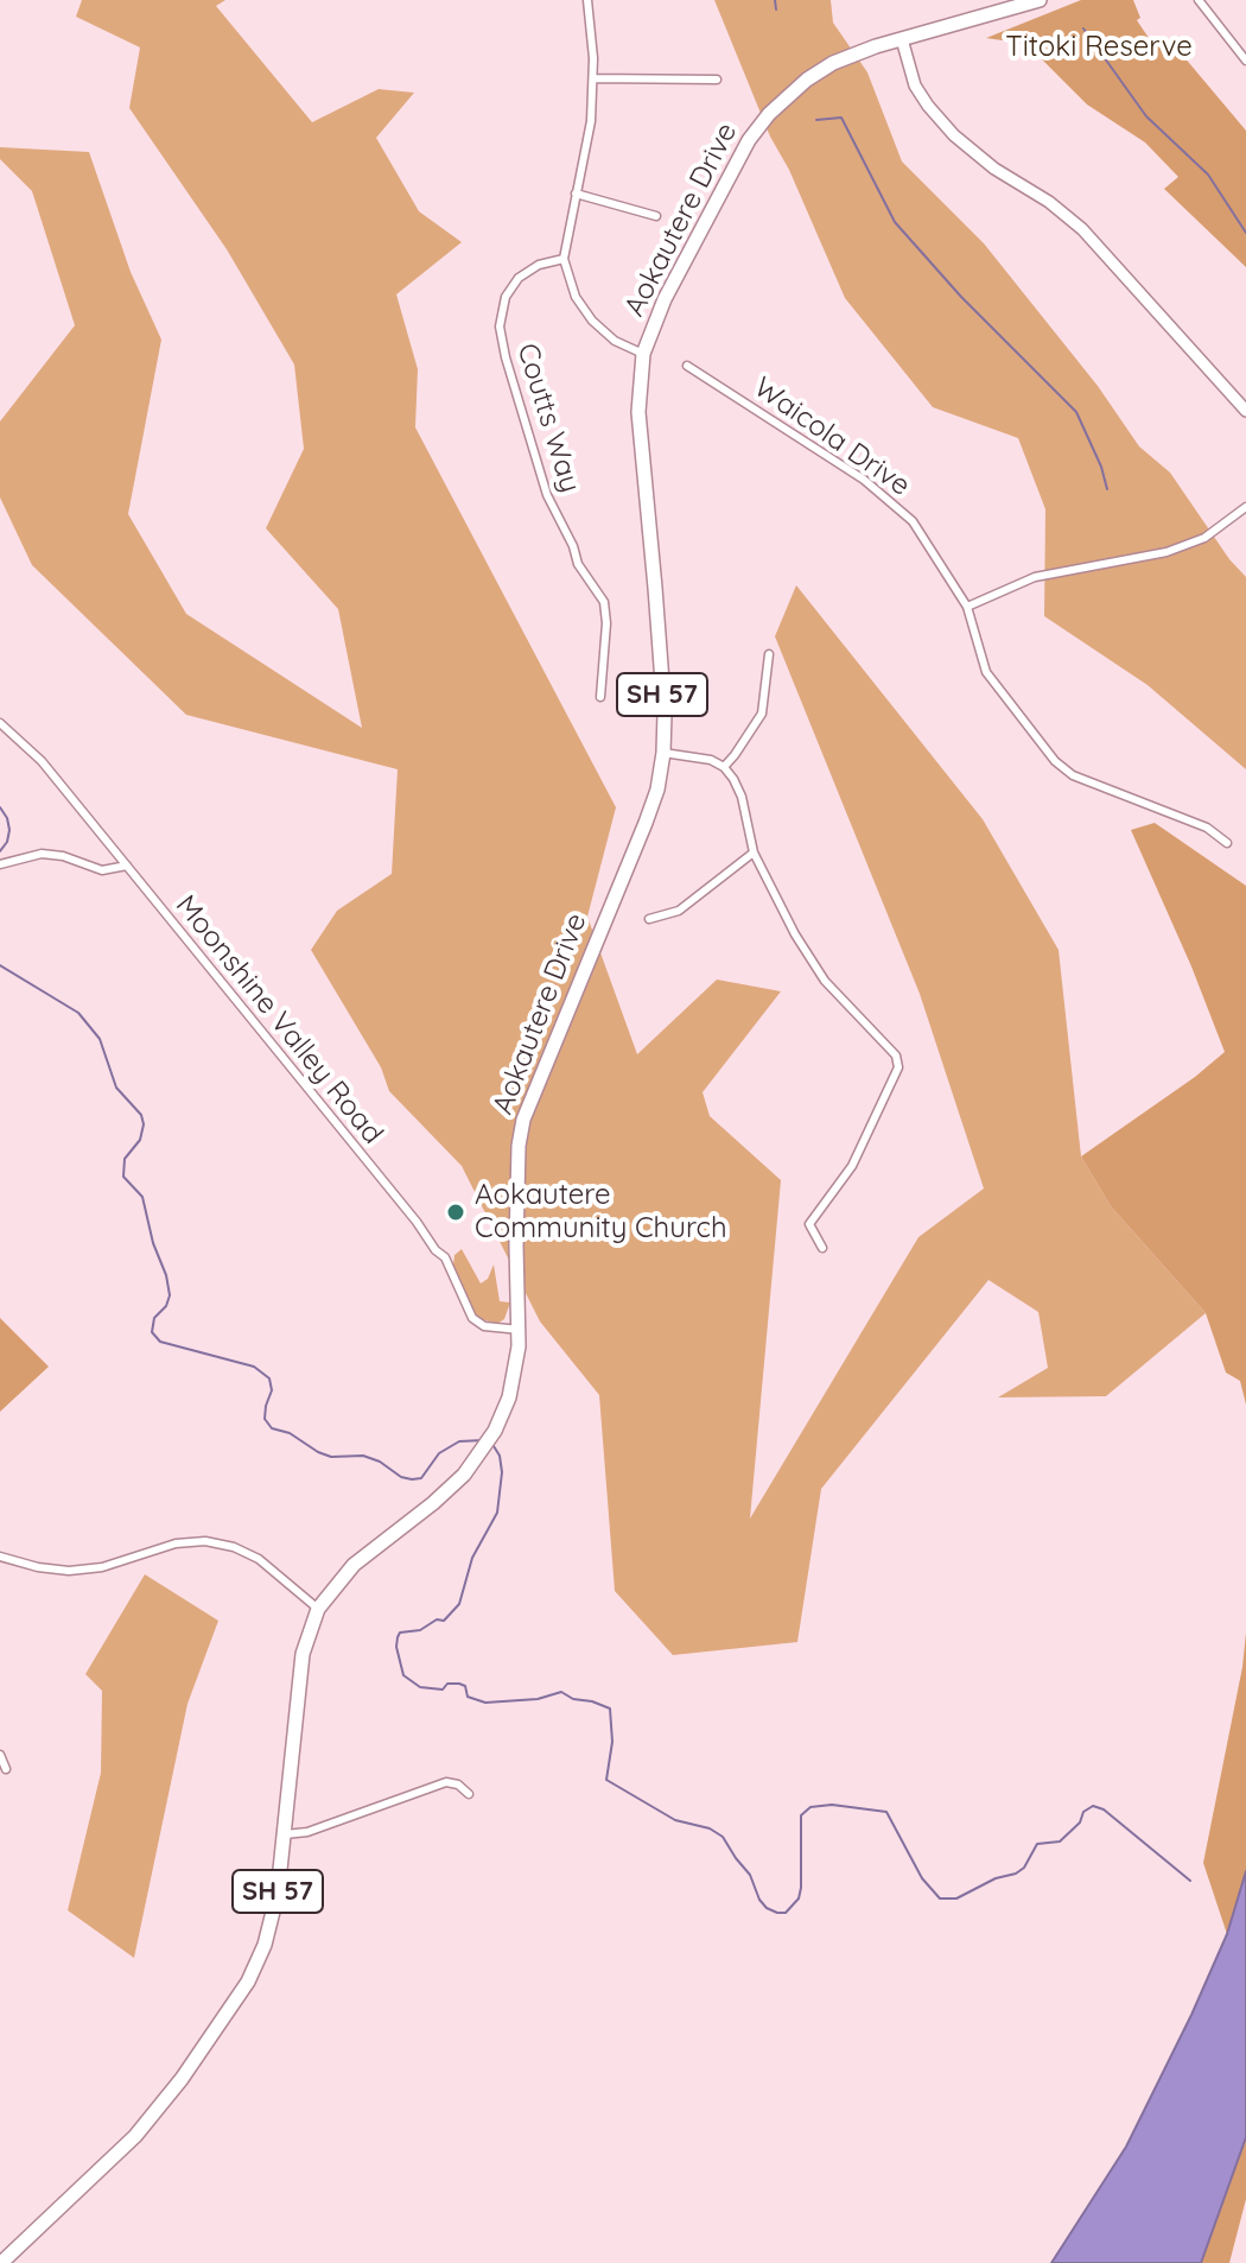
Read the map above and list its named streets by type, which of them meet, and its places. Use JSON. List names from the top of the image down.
{
  "streets": {
    "highway": ["Aokautere Drive", "SH 57"],
    "street": ["Coutts Way", "Waicola Drive", "Moonshine Valley Road"]
  },
  "crossings": [
    ["Aokautere Drive", "Moonshine Valley Road"]
  ],
  "parks": ["Titoki Reserve"],
  "places": ["Aokautere Community Church"]
}
